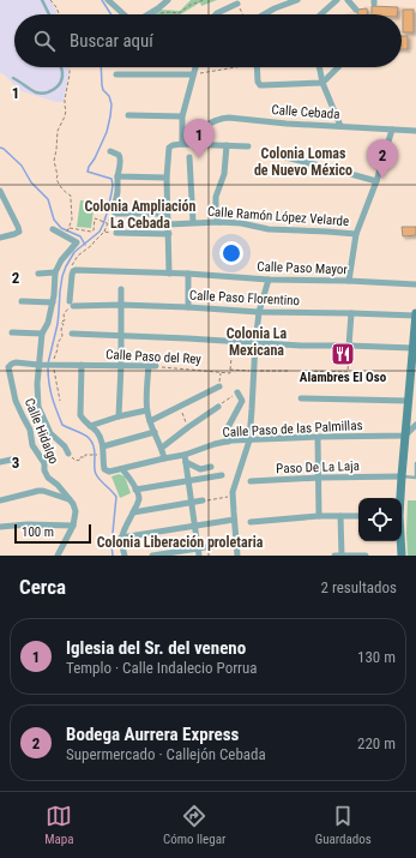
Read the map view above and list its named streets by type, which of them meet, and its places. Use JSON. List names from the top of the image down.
{
  "streets": {
    "street": [
      "Calle Cebada",
      "Calle Ramón López Velarde",
      "Calle Paso Mayor",
      "Calle Paso Florentino",
      "Calle Paso del Rey",
      "Calle Paso de las Palmillas",
      "Calle Hidalgo",
      "Paso De La Laja"
    ]
  },
  "crossings": [
    ["Calle Paso Mayor", "Calle Paso Florentino"],
    ["Calle Paso del Rey", "Calle Hidalgo"]
  ],
  "districts": [
    "Colonia Lomas de Nuevo México",
    "Colonia Ampliación La Cebada",
    "Colonia La Mexicana",
    "Colonia Liberación proletaria"
  ],
  "places": {
    "restaurant": ["Alambres El Oso"]
  },
  "scale_bar": "100 m",
  "page": {
    "search": "Buscar aquí",
    "pins": ["1", "2"],
    "scale": "100 m",
    "heading": ["Cerca", "2 resultados"],
    "list": [
      {
        "mark": "1",
        "name": "Iglesia del Sr. del veneno",
        "note": "Templo · Calle Indalecio Porrua",
        "value": "130 m"
      },
      {
        "mark": "2",
        "name": "Bodega Aurrera Express",
        "note": "Supermercado · Callejón Cebada",
        "value": "220 m"
      }
    ],
    "nav": ["Mapa", "Cómo llegar", "Guardados"]
  },
  "grid": {
    "rows": ["1", "2", "3"]
  }
}
